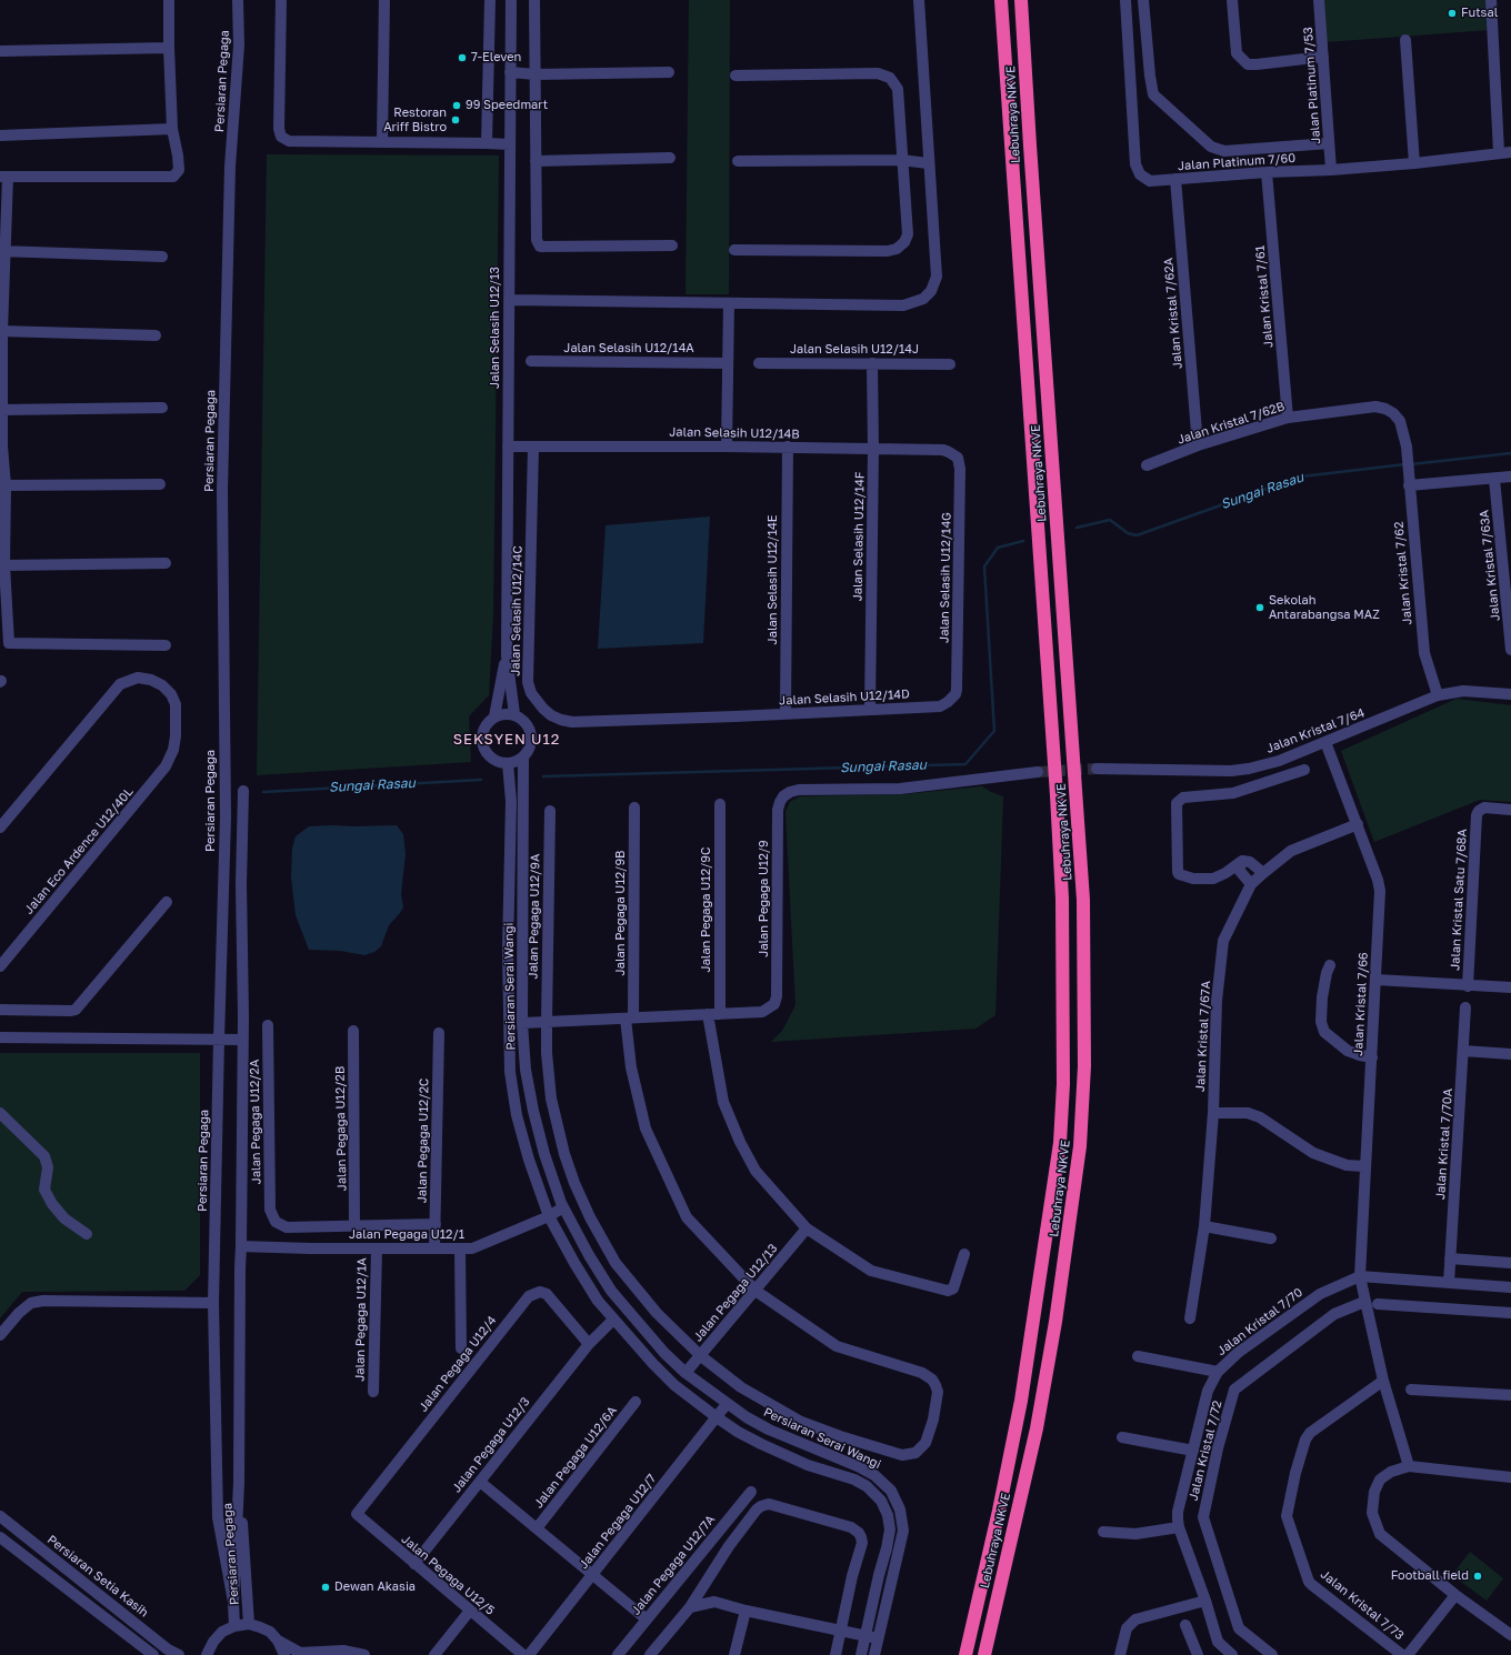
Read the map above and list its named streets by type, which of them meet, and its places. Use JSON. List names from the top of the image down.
{
  "streets": {
    "highway": ["Lebuhraya NKVE"],
    "street": [
      "Persiaran Pegaga",
      "Jalan Platinum 7/53",
      "Jalan Platinum 7/60",
      "Jalan Kristal 7/61",
      "Jalan Kristal 7/62A",
      "Jalan Selasih U12/13",
      "Jalan Selasih U12/14A",
      "Jalan Selasih U12/14J",
      "Jalan Kristal 7/62B",
      "Jalan Selasih U12/14B",
      "Jalan Selasih U12/14F",
      "Jalan Kristal 7/63A",
      "Jalan Kristal 7/62",
      "Jalan Selasih U12/14G",
      "Jalan Selasih U12/14E",
      "Jalan Selasih U12/14C",
      "Jalan Selasih U12/14D",
      "Jalan Kristal 7/64",
      "Jalan Eco Ardence U12/40L",
      "Jalan Pegaga U12/9",
      "Jalan Kristal Satu 7/68A",
      "Jalan Pegaga U12/9C",
      "Jalan Pegaga U12/9B",
      "Jalan Pegaga U12/9A",
      "Persiaran Serai Wangi",
      "Jalan Kristal 7/66",
      "Jalan Kristal 7/67A",
      "Jalan Pegaga U12/2A",
      "Jalan Pegaga U12/2B",
      "Jalan Pegaga U12/2C",
      "Jalan Kristal 7/70A",
      "Jalan Pegaga U12/1",
      "Jalan Pegaga U12/13",
      "Jalan Pegaga U12/1A",
      "Jalan Kristal 7/70",
      "Jalan Pegaga U12/4",
      "Jalan Pegaga U12/3",
      "Jalan Kristal 7/72",
      "Jalan Pegaga U12/6A",
      "Jalan Pegaga U12/7",
      "Jalan Pegaga U12/7A",
      "Jalan Pegaga U12/5",
      "Persiaran Setia Kasih",
      "Jalan Kristal 7/73"
    ]
  },
  "crossings": [
    ["Persiaran Pegaga", "Jalan Pegaga U12/1"],
    ["Jalan Platinum 7/53", "Jalan Platinum 7/60"],
    ["Jalan Platinum 7/60", "Jalan Kristal 7/61"],
    ["Jalan Platinum 7/60", "Jalan Kristal 7/62A"],
    ["Jalan Kristal 7/61", "Jalan Kristal 7/62B"],
    ["Jalan Kristal 7/62A", "Jalan Kristal 7/62B"],
    ["Jalan Selasih U12/13", "Jalan Selasih U12/14B"],
    ["Jalan Selasih U12/13", "Persiaran Serai Wangi"],
    ["Jalan Selasih U12/14J", "Jalan Selasih U12/14F"],
    ["Jalan Kristal 7/62B", "Jalan Kristal 7/62"],
    ["Jalan Selasih U12/14B", "Jalan Selasih U12/14F"],
    ["Jalan Selasih U12/14B", "Jalan Selasih U12/14G"],
    ["Jalan Selasih U12/14B", "Jalan Selasih U12/14E"],
    ["Jalan Selasih U12/14B", "Jalan Selasih U12/14C"],
    ["Jalan Selasih U12/14F", "Jalan Selasih U12/14D"],
    ["Jalan Kristal 7/62", "Jalan Kristal 7/64"],
    ["Jalan Selasih U12/14G", "Jalan Selasih U12/14D"],
    ["Jalan Selasih U12/14E", "Jalan Selasih U12/14D"],
    ["Jalan Selasih U12/14C", "Jalan Selasih U12/14D"],
    ["Jalan Kristal 7/64", "Jalan Kristal 7/66"],
    ["Jalan Pegaga U12/9", "Jalan Pegaga U12/9C"],
    ["Jalan Pegaga U12/9", "Jalan Pegaga U12/9B"],
    ["Jalan Pegaga U12/9", "Jalan Pegaga U12/9A"],
    ["Jalan Pegaga U12/9", "Persiaran Serai Wangi"],
    ["Jalan Pegaga U12/9B", "Jalan Pegaga U12/9A"],
    ["Jalan Pegaga U12/9B", "Jalan Pegaga U12/13"],
    ["Jalan Pegaga U12/9A", "Jalan Pegaga U12/13"],
    ["Persiaran Serai Wangi", "Jalan Pegaga U12/1"],
    ["Persiaran Serai Wangi", "Jalan Pegaga U12/13"],
    ["Persiaran Serai Wangi", "Jalan Pegaga U12/3"],
    ["Persiaran Serai Wangi", "Jalan Pegaga U12/7"],
    ["Jalan Kristal 7/66", "Jalan Kristal 7/67A"],
    ["Jalan Kristal 7/66", "Jalan Kristal 7/70"],
    ["Jalan Kristal 7/66", "Jalan Kristal 7/72"],
    ["Jalan Kristal 7/66", "Jalan Kristal 7/73"],
    ["Jalan Pegaga U12/2A", "Jalan Pegaga U12/2B"],
    ["Jalan Pegaga U12/2C", "Jalan Pegaga U12/1"],
    ["Jalan Kristal 7/70A", "Jalan Kristal 7/70"],
    ["Jalan Pegaga U12/1", "Jalan Pegaga U12/1A"],
    ["Jalan Pegaga U12/4", "Jalan Pegaga U12/3"],
    ["Jalan Pegaga U12/4", "Jalan Pegaga U12/5"],
    ["Jalan Pegaga U12/3", "Jalan Pegaga U12/5"]
  ],
  "districts": ["SEKSYEN U12"],
  "water": ["Sungai Rasau"],
  "places": [
    "Futsal",
    "7-Eleven",
    "99 Speedmart",
    "Restoran Ariff Bistro",
    "Sekolah Antarabangsa MAZ",
    "Football field",
    "Dewan Akasia"
  ]
}
